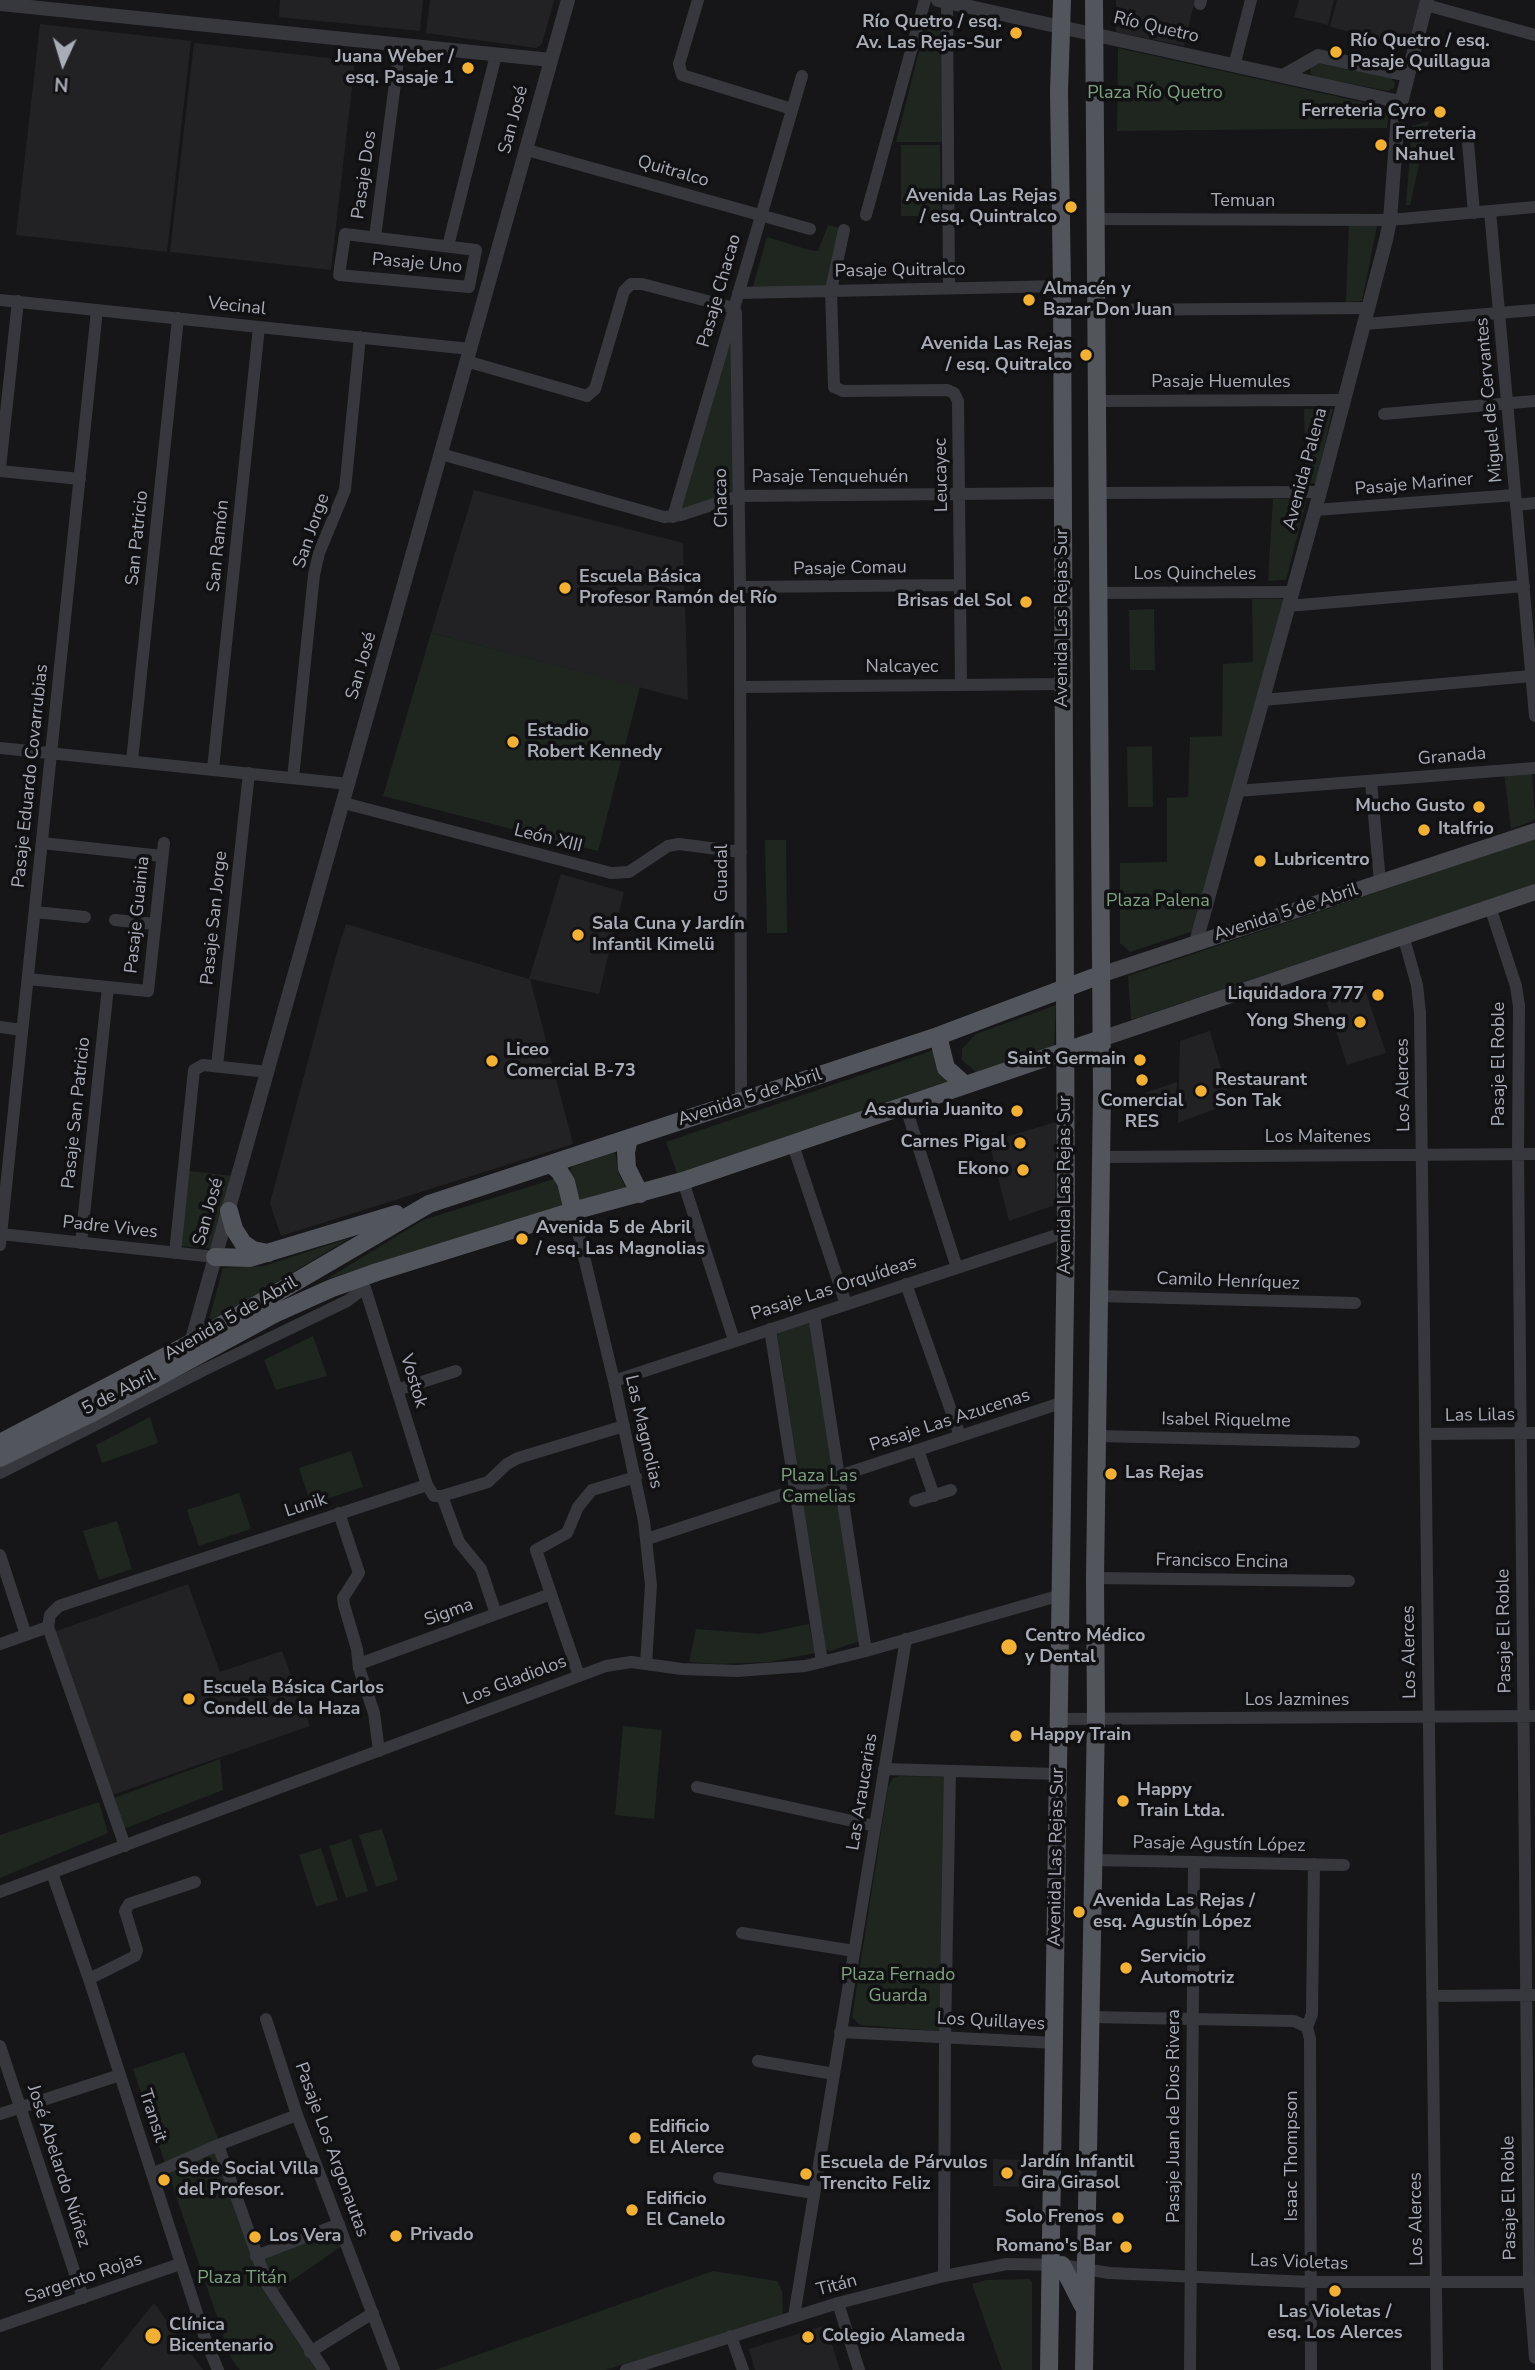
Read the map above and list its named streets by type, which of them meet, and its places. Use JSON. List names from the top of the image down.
{
  "streets": {
    "main road": ["Avenida Las Rejas Sur", "Avenida 5 de Abril"],
    "street": [
      "Río Quetro",
      "San José",
      "Quitralco",
      "Pasaje Dos",
      "Temuan",
      "Pasaje Uno",
      "Pasaje Quitralco",
      "Pasaje Chacao",
      "Vecinal",
      "Pasaje Huemules",
      "Miguel de Cervantes",
      "Avenida Palena",
      "Leucayec",
      "Pasaje Tenquehuén",
      "Pasaje Mariner",
      "Chacao",
      "San Jorge",
      "San Patricio",
      "San Ramón",
      "Pasaje Comau",
      "Los Quincheles",
      "Nalcayec",
      "Granada",
      "Pasaje Eduardo Covarrubias",
      "León XIII",
      "Guadal",
      "Pasaje Guainia",
      "Pasaje San Jorge",
      "Pasaje El Roble",
      "Los Alerces",
      "Pasaje San Patricio",
      "Los Maitenes",
      "Padre Vives",
      "Camilo Henríquez",
      "Pasaje Las Orquídeas",
      "Vostok",
      "5 de Abril",
      "Las Lilas",
      "Pasaje Las Azucenas",
      "Isabel Riquelme",
      "Las Magnolias",
      "Lunik",
      "Francisco Encina",
      "Sigma",
      "Los Gladiolos",
      "Los Jazmines",
      "Las Araucarias",
      "Pasaje Agustín López",
      "Los Quillayes",
      "Transit",
      "Pasaje Juan de Dios Rivera",
      "Pasaje Los Argonautas",
      "Isaac Thompson",
      "José Abelardo Núñez",
      "Las Violetas",
      "Sargento Rojas",
      "Titán"
    ]
  },
  "crossings": [
    ["Río Quetro", "Avenida Palena"],
    ["Río Quetro", "Avenida Las Rejas Sur"],
    ["San José", "Quitralco"],
    ["San José", "Vecinal"],
    ["San José", "Pasaje Tenquehuén"],
    ["San José", "León XIII"],
    ["San José", "Avenida 5 de Abril"],
    ["San José", "Padre Vives"],
    ["Quitralco", "Pasaje Chacao"],
    ["Pasaje Dos", "Pasaje Uno"],
    ["Temuan", "Miguel de Cervantes"],
    ["Temuan", "Avenida Palena"],
    ["Temuan", "Avenida Las Rejas Sur"],
    ["Pasaje Quitralco", "Pasaje Chacao"],
    ["Pasaje Quitralco", "Leucayec"],
    ["Pasaje Quitralco", "Avenida Las Rejas Sur"],
    ["Pasaje Chacao", "Vecinal"],
    ["Pasaje Chacao", "Pasaje Tenquehuén"],
    ["Pasaje Chacao", "Chacao"],
    ["Vecinal", "Chacao"],
    ["Vecinal", "San Jorge"],
    ["Vecinal", "San Patricio"],
    ["Vecinal", "San Ramón"],
    ["Vecinal", "Pasaje Eduardo Covarrubias"],
    ["Pasaje Huemules", "Avenida Palena"],
    ["Pasaje Huemules", "Avenida Las Rejas Sur"],
    ["Miguel de Cervantes", "Pasaje Mariner"],
    ["Avenida Palena", "Pasaje Mariner"],
    ["Avenida Palena", "Los Quincheles"],
    ["Avenida Palena", "Granada"],
    ["Avenida Palena", "Avenida 5 de Abril"],
    ["Leucayec", "Pasaje Tenquehuén"],
    ["Leucayec", "Pasaje Comau"],
    ["Leucayec", "Nalcayec"],
    ["Pasaje Tenquehuén", "Chacao"],
    ["Pasaje Tenquehuén", "Avenida Las Rejas Sur"],
    ["Chacao", "Pasaje Comau"],
    ["Chacao", "Nalcayec"],
    ["Chacao", "Guadal"],
    ["Los Quincheles", "Avenida Las Rejas Sur"],
    ["Avenida Las Rejas Sur", "Nalcayec"],
    ["Avenida Las Rejas Sur", "Avenida 5 de Abril"],
    ["Avenida Las Rejas Sur", "Los Maitenes"],
    ["Avenida Las Rejas Sur", "Camilo Henríquez"],
    ["Avenida Las Rejas Sur", "Pasaje Las Orquídeas"],
    ["Avenida Las Rejas Sur", "Pasaje Las Azucenas"],
    ["Avenida Las Rejas Sur", "Isabel Riquelme"],
    ["Avenida Las Rejas Sur", "Francisco Encina"],
    ["Avenida Las Rejas Sur", "Los Gladiolos"],
    ["Avenida Las Rejas Sur", "Los Jazmines"],
    ["Avenida Las Rejas Sur", "Pasaje Agustín López"],
    ["Avenida Las Rejas Sur", "Los Quillayes"],
    ["Avenida Las Rejas Sur", "Las Violetas"],
    ["Avenida Las Rejas Sur", "Titán"],
    ["Nalcayec", "Guadal"],
    ["Pasaje Eduardo Covarrubias", "Pasaje Guainia"],
    ["Pasaje Eduardo Covarrubias", "Padre Vives"],
    ["León XIII", "Guadal"],
    ["Guadal", "Avenida 5 de Abril"],
    ["Avenida 5 de Abril", "Pasaje El Roble"],
    ["Avenida 5 de Abril", "Los Alerces"],
    ["Avenida 5 de Abril", "Las Magnolias"],
    ["Pasaje Guainia", "Pasaje San Patricio"],
    ["Pasaje El Roble", "Los Maitenes"],
    ["Pasaje El Roble", "Las Lilas"],
    ["Pasaje El Roble", "Los Jazmines"],
    ["Pasaje El Roble", "Las Violetas"],
    ["Los Alerces", "Los Maitenes"],
    ["Los Alerces", "Las Lilas"],
    ["Los Alerces", "Los Jazmines"],
    ["Los Alerces", "Las Violetas"],
    ["Pasaje San Patricio", "Padre Vives"],
    ["Pasaje Las Orquídeas", "Las Magnolias"],
    ["Vostok", "5 de Abril"],
    ["Vostok", "Lunik"],
    ["Pasaje Las Azucenas", "Las Magnolias"],
    ["Las Magnolias", "Los Gladiolos"],
    ["Los Gladiolos", "Las Araucarias"],
    ["Los Gladiolos", "Transit"],
    ["Las Araucarias", "Los Quillayes"],
    ["Las Araucarias", "Titán"],
    ["Pasaje Agustín López", "Pasaje Juan de Dios Rivera"],
    ["Pasaje Agustín López", "Isaac Thompson"],
    ["Transit", "Sargento Rojas"],
    ["Pasaje Juan de Dios Rivera", "Las Violetas"],
    ["Isaac Thompson", "Las Violetas"],
    ["José Abelardo Núñez", "Sargento Rojas"],
    ["Las Violetas", "Titán"]
  ],
  "parks": [
    "Plaza Río Quetro",
    "Plaza Palena",
    "Plaza Las Camelias",
    "Plaza Fernado Guarda",
    "Plaza Titán"
  ],
  "places": [
    "Río Quetro / esq. Av. Las Rejas-Sur",
    "Río Quetro / esq. Pasaje Quillagua",
    "Juana Weber / esq. Pasaje 1",
    "Ferreteria Cyro",
    "Ferreteria Nahuel",
    "Avenida Las Rejas / esq. Quintralco",
    "Almacén y Bazar Don Juan",
    "Avenida Las Rejas / esq. Quitralco",
    "Escuela Básica Profesor Ramón del Río",
    "Brisas del Sol",
    "Estadio Robert Kennedy",
    "Mucho Gusto",
    "Italfrio",
    "Lubricentro",
    "Sala Cuna y Jardín Infantil Kimelü",
    "Liquidadora 777",
    "Yong Sheng",
    "Saint Germain",
    "Liceo Comercial B-73",
    "Comercial RES",
    "Restaurant Son Tak",
    "Asaduria Juanito",
    "Carnes Pigal",
    "Ekono",
    "Avenida 5 de Abril / esq. Las Magnolias",
    "Las Rejas",
    "Centro Médico y Dental",
    "Escuela Básica Carlos Condell de la Haza",
    "Happy Train",
    "Happy Train Ltda.",
    "Avenida Las Rejas / esq. Agustín López",
    "Servicio Automotriz",
    "Edificio El Alerce",
    "Jardín Infantil Gira Girasol",
    "Escuela de Párvulos Trencito Feliz",
    "Sede Social Villa del Profesor.",
    "Edificio El Canelo",
    "Solo Frenos",
    "Privado",
    "Los Vera",
    "Romano's Bar",
    "Las Violetas / esq. Los Alerces",
    "Clínica Bicentenario",
    "Colegio Alameda"
  ],
  "north": "bottom"
}
